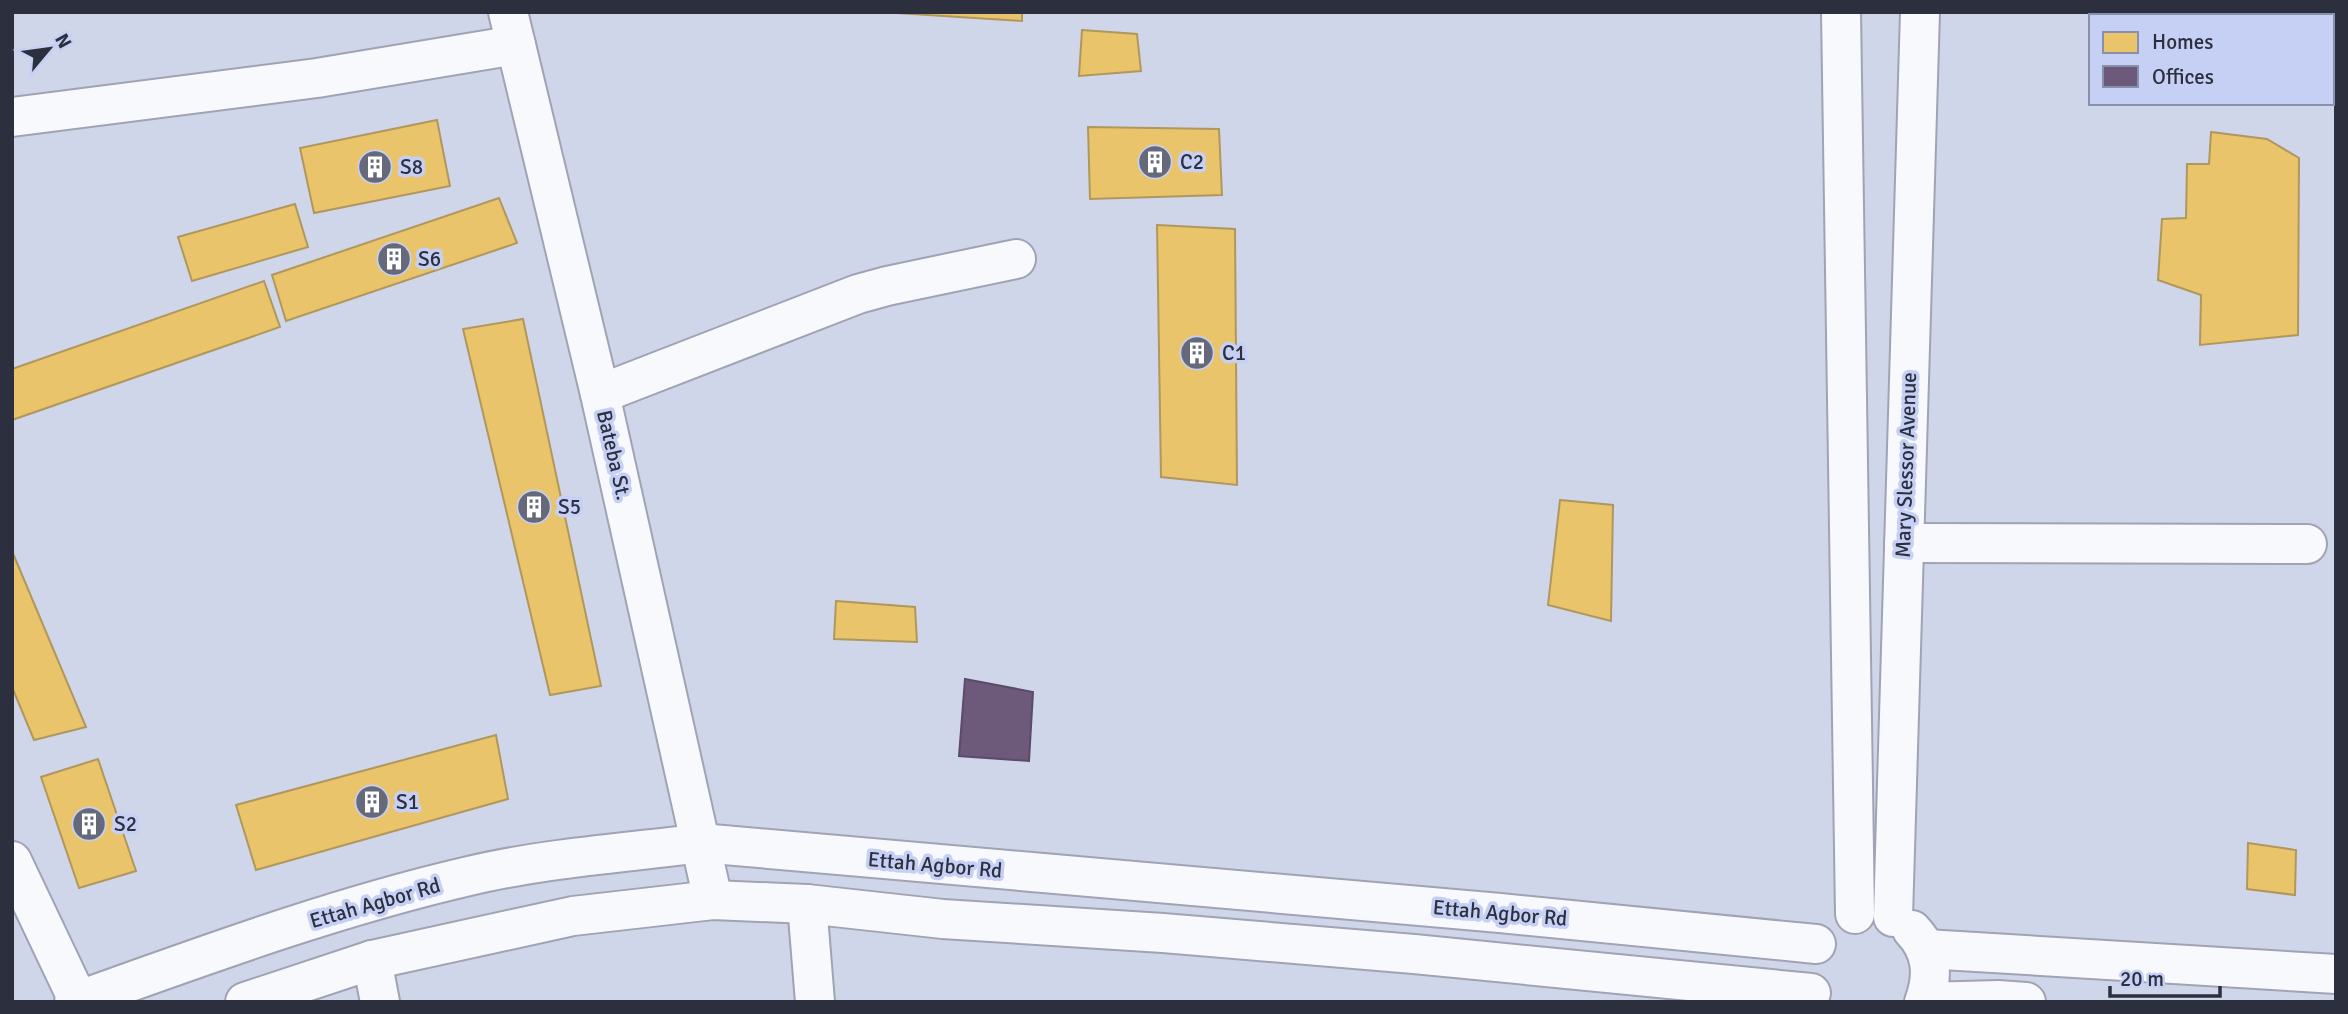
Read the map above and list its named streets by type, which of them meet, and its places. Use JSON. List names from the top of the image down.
{
  "streets": {
    "main road": ["Bateba St.", "Mary Slessor Avenue", "Ettah Agbor Rd"]
  },
  "crossings": [
    ["Bateba St.", "Ettah Agbor Rd"]
  ],
  "places": {
    "building": [
      "C2",
      "S8",
      "S6",
      "C1",
      "S5",
      "S1",
      "S2"
    ]
  },
  "legend": ["Homes", "Offices"],
  "scale_bar": "20 m",
  "north": "top right"
}
